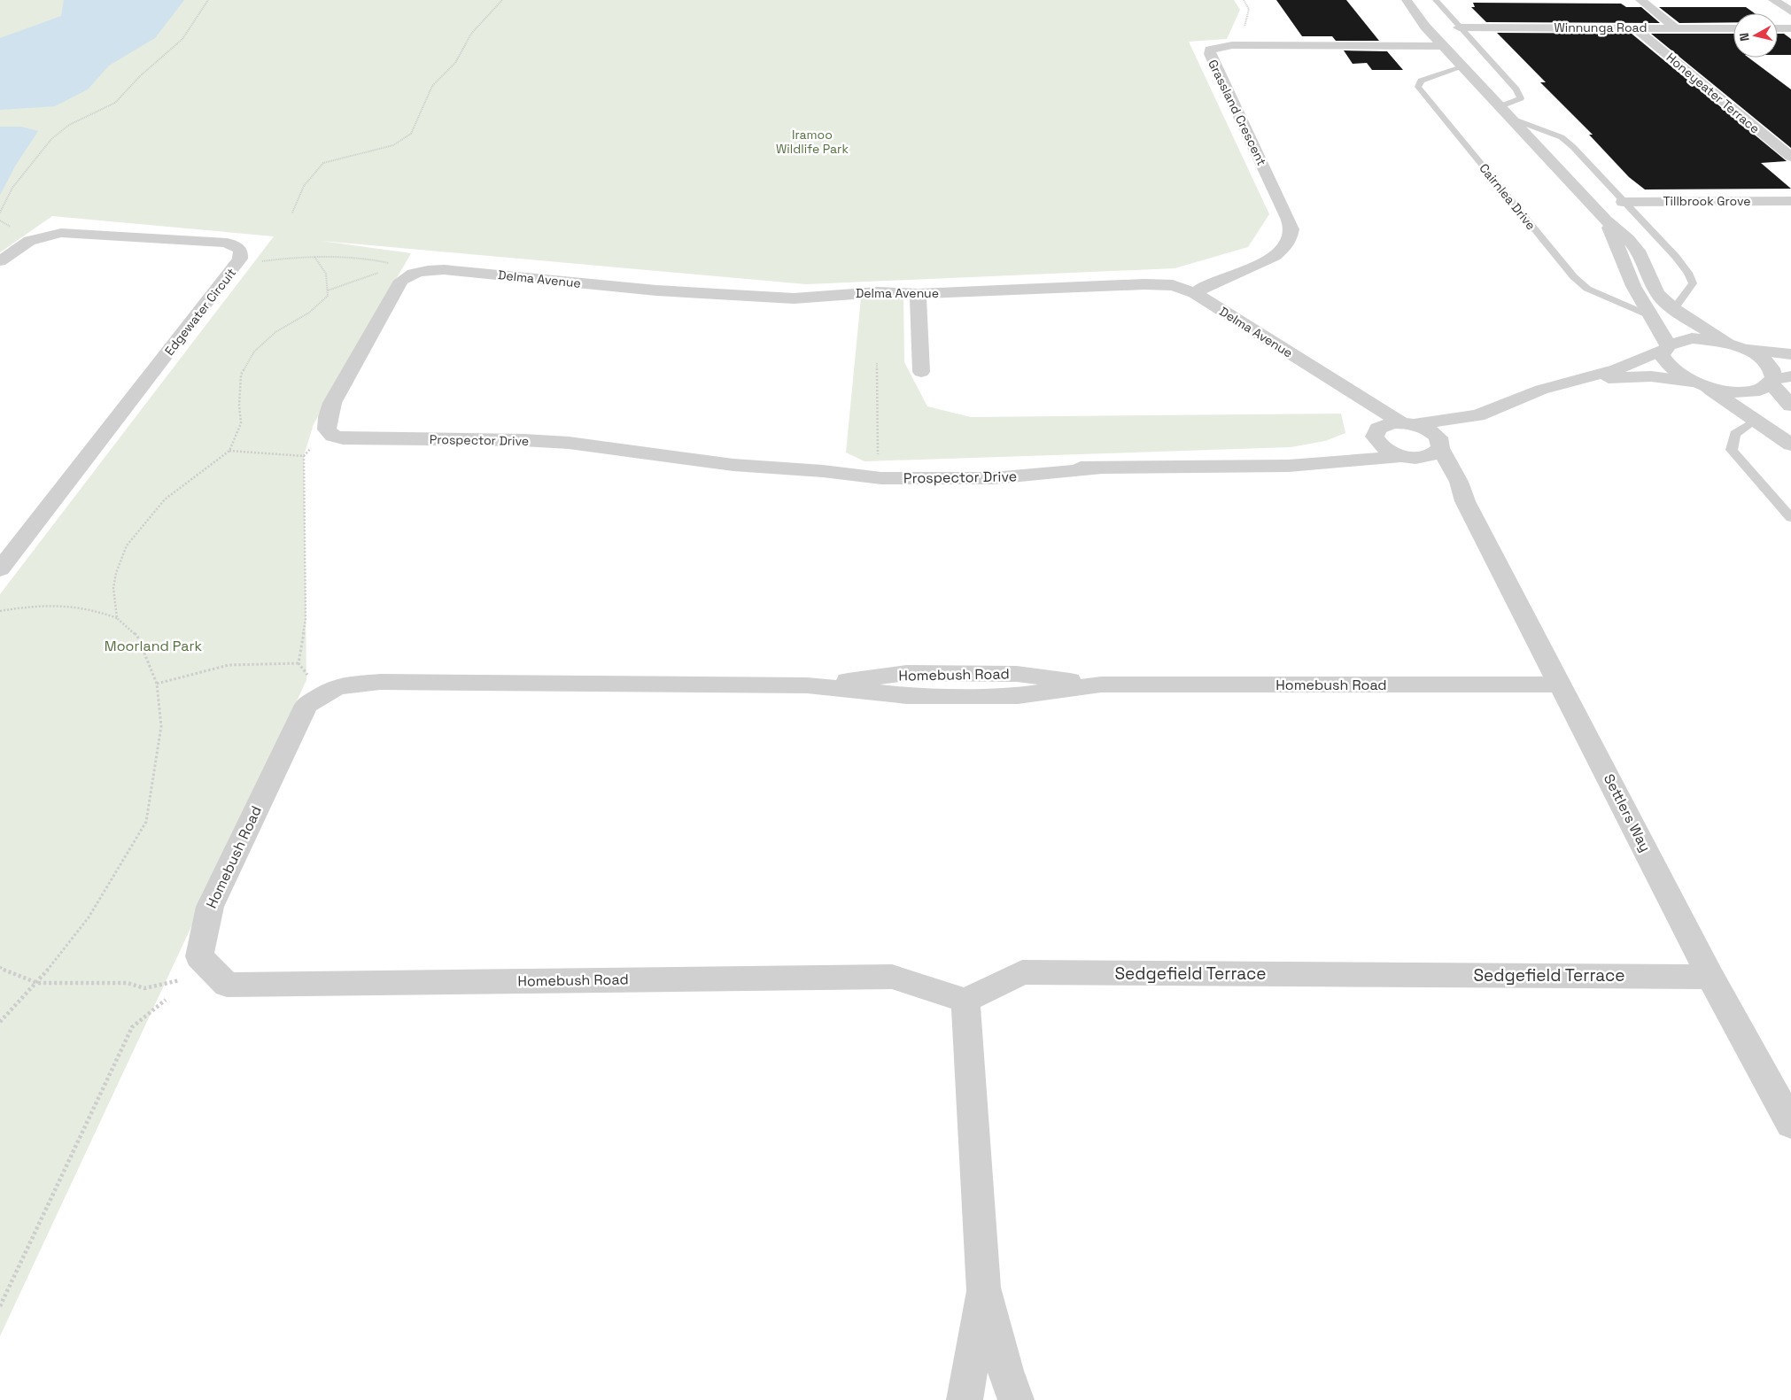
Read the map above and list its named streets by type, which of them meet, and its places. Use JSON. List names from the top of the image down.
{
  "streets": {
    "street": [
      "Winnunga Road",
      "Honeyeater Terrace",
      "Grassland Crescent",
      "Tillbrook Grove",
      "Delma Avenue",
      "Edgewater Circuit",
      "Prospector Drive",
      "Homebush Road",
      "Settlers Way",
      "Sedgefield Terrace"
    ],
    "lane": ["Cairnlea Drive"]
  },
  "crossings": [
    ["Winnunga Road", "Honeyeater Terrace"],
    ["Grassland Crescent", "Delma Avenue"],
    ["Delma Avenue", "Prospector Drive"],
    ["Delma Avenue", "Settlers Way"],
    ["Prospector Drive", "Settlers Way"],
    ["Homebush Road", "Settlers Way"],
    ["Homebush Road", "Sedgefield Terrace"],
    ["Settlers Way", "Sedgefield Terrace"]
  ],
  "parks": ["Iramoo Wildlife Park", "Moorland Park"],
  "north": "left"
}
